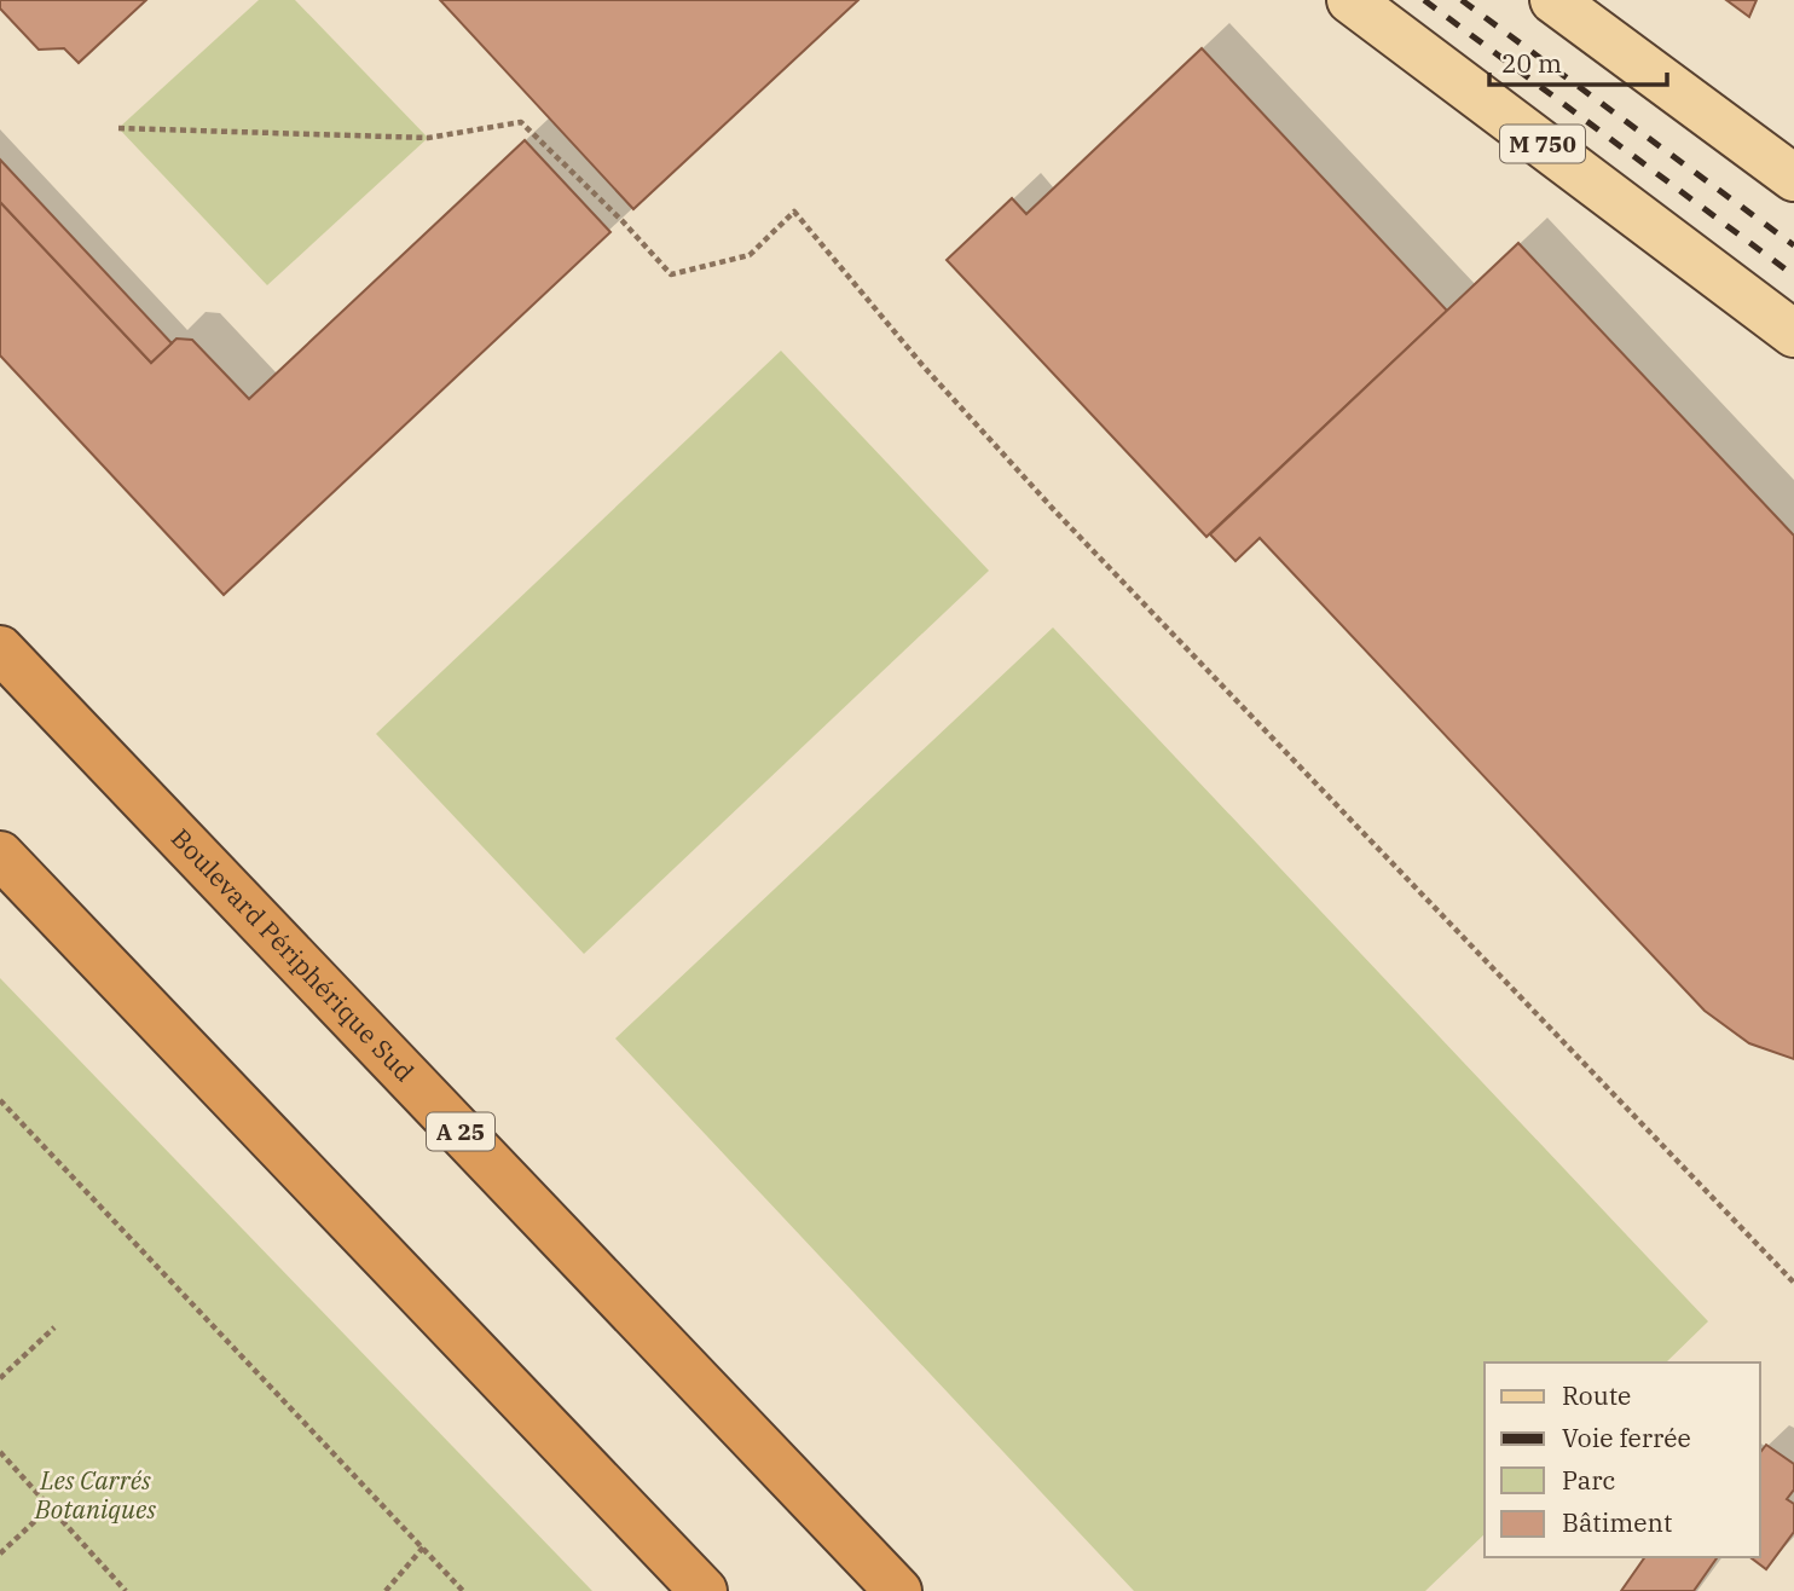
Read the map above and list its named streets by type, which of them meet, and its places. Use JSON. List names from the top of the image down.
{
  "streets": {
    "highway": ["Boulevard Périphérique Sud", "A 25"],
    "main road": ["M 750"]
  },
  "parks": ["Les Carrés Botaniques"],
  "legend": [
    "Route",
    "Voie ferrée",
    "Parc",
    "Bâtiment"
  ],
  "scale_bar": "20 m"
}
